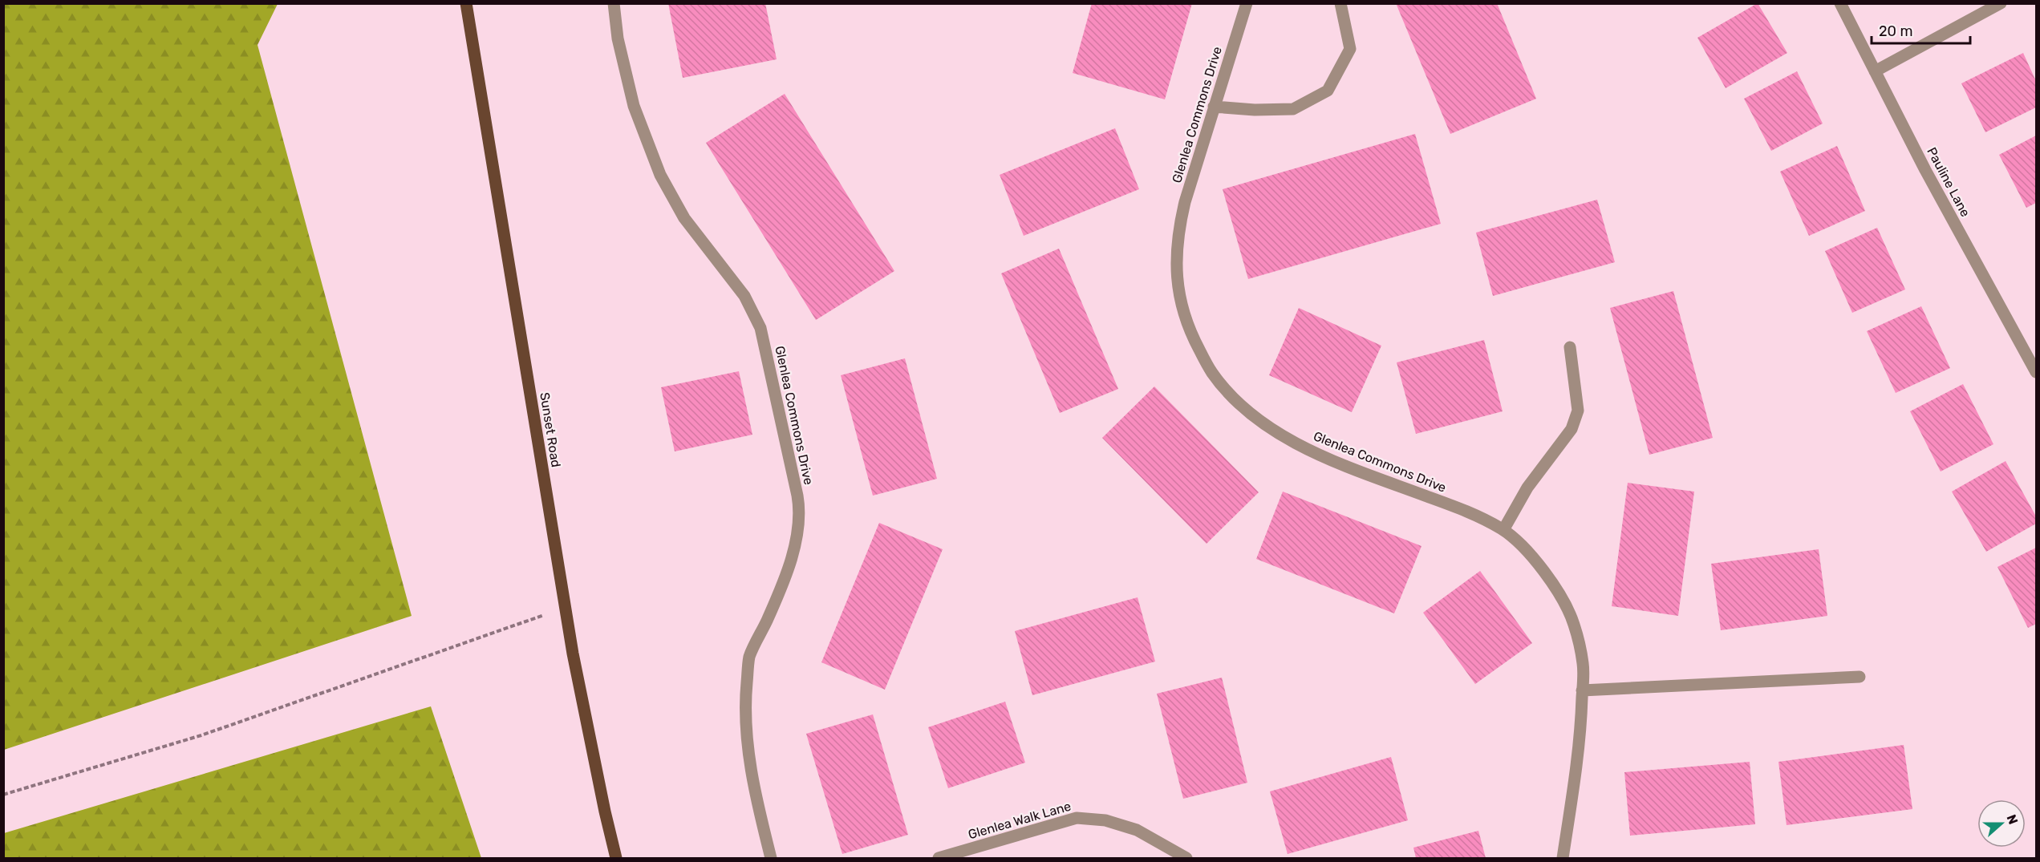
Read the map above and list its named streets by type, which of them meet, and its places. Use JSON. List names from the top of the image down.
{
  "streets": {
    "main road": ["Sunset Road"],
    "street": ["Glenlea Commons Drive", "Pauline Lane", "Glenlea Walk Lane"]
  },
  "scale_bar": "20 m",
  "north": "right"
}
